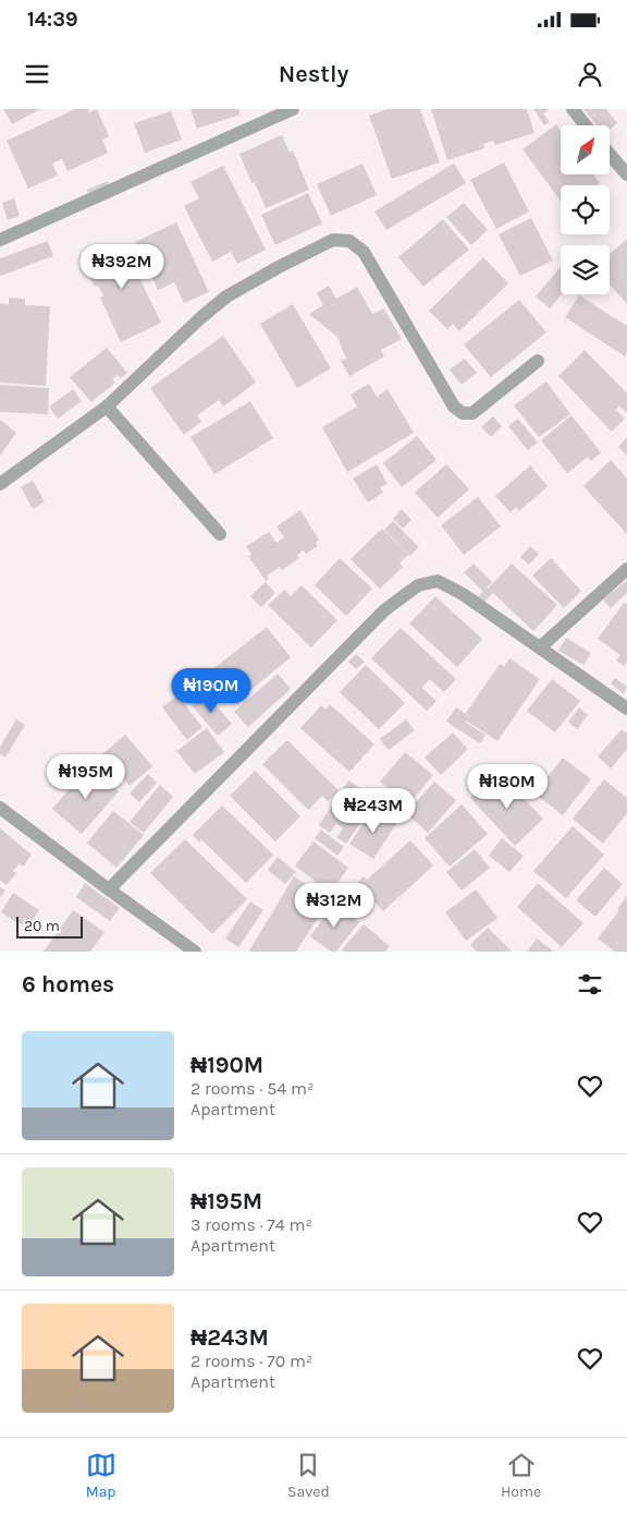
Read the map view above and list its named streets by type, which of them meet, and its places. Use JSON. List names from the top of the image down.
{
  "scale_bar": "20 m",
  "north": "top right",
  "page": {
    "status": "14:39",
    "header": "Nestly",
    "price": [
      "₦392M",
      "₦190M",
      "₦195M",
      "₦180M",
      "₦243M",
      "₦312M"
    ],
    "scale": "20 m",
    "heading": "6 homes",
    "list": [
      {
        "name": "₦190M",
        "note": "2 rooms · 54 m² · Apartment"
      },
      {
        "name": "₦195M",
        "note": "3 rooms · 74 m² · Apartment"
      },
      {
        "name": "₦243M",
        "note": "2 rooms · 70 m² · Apartment"
      }
    ],
    "tabs": ["Map", "Saved", "Home"]
  }
}
